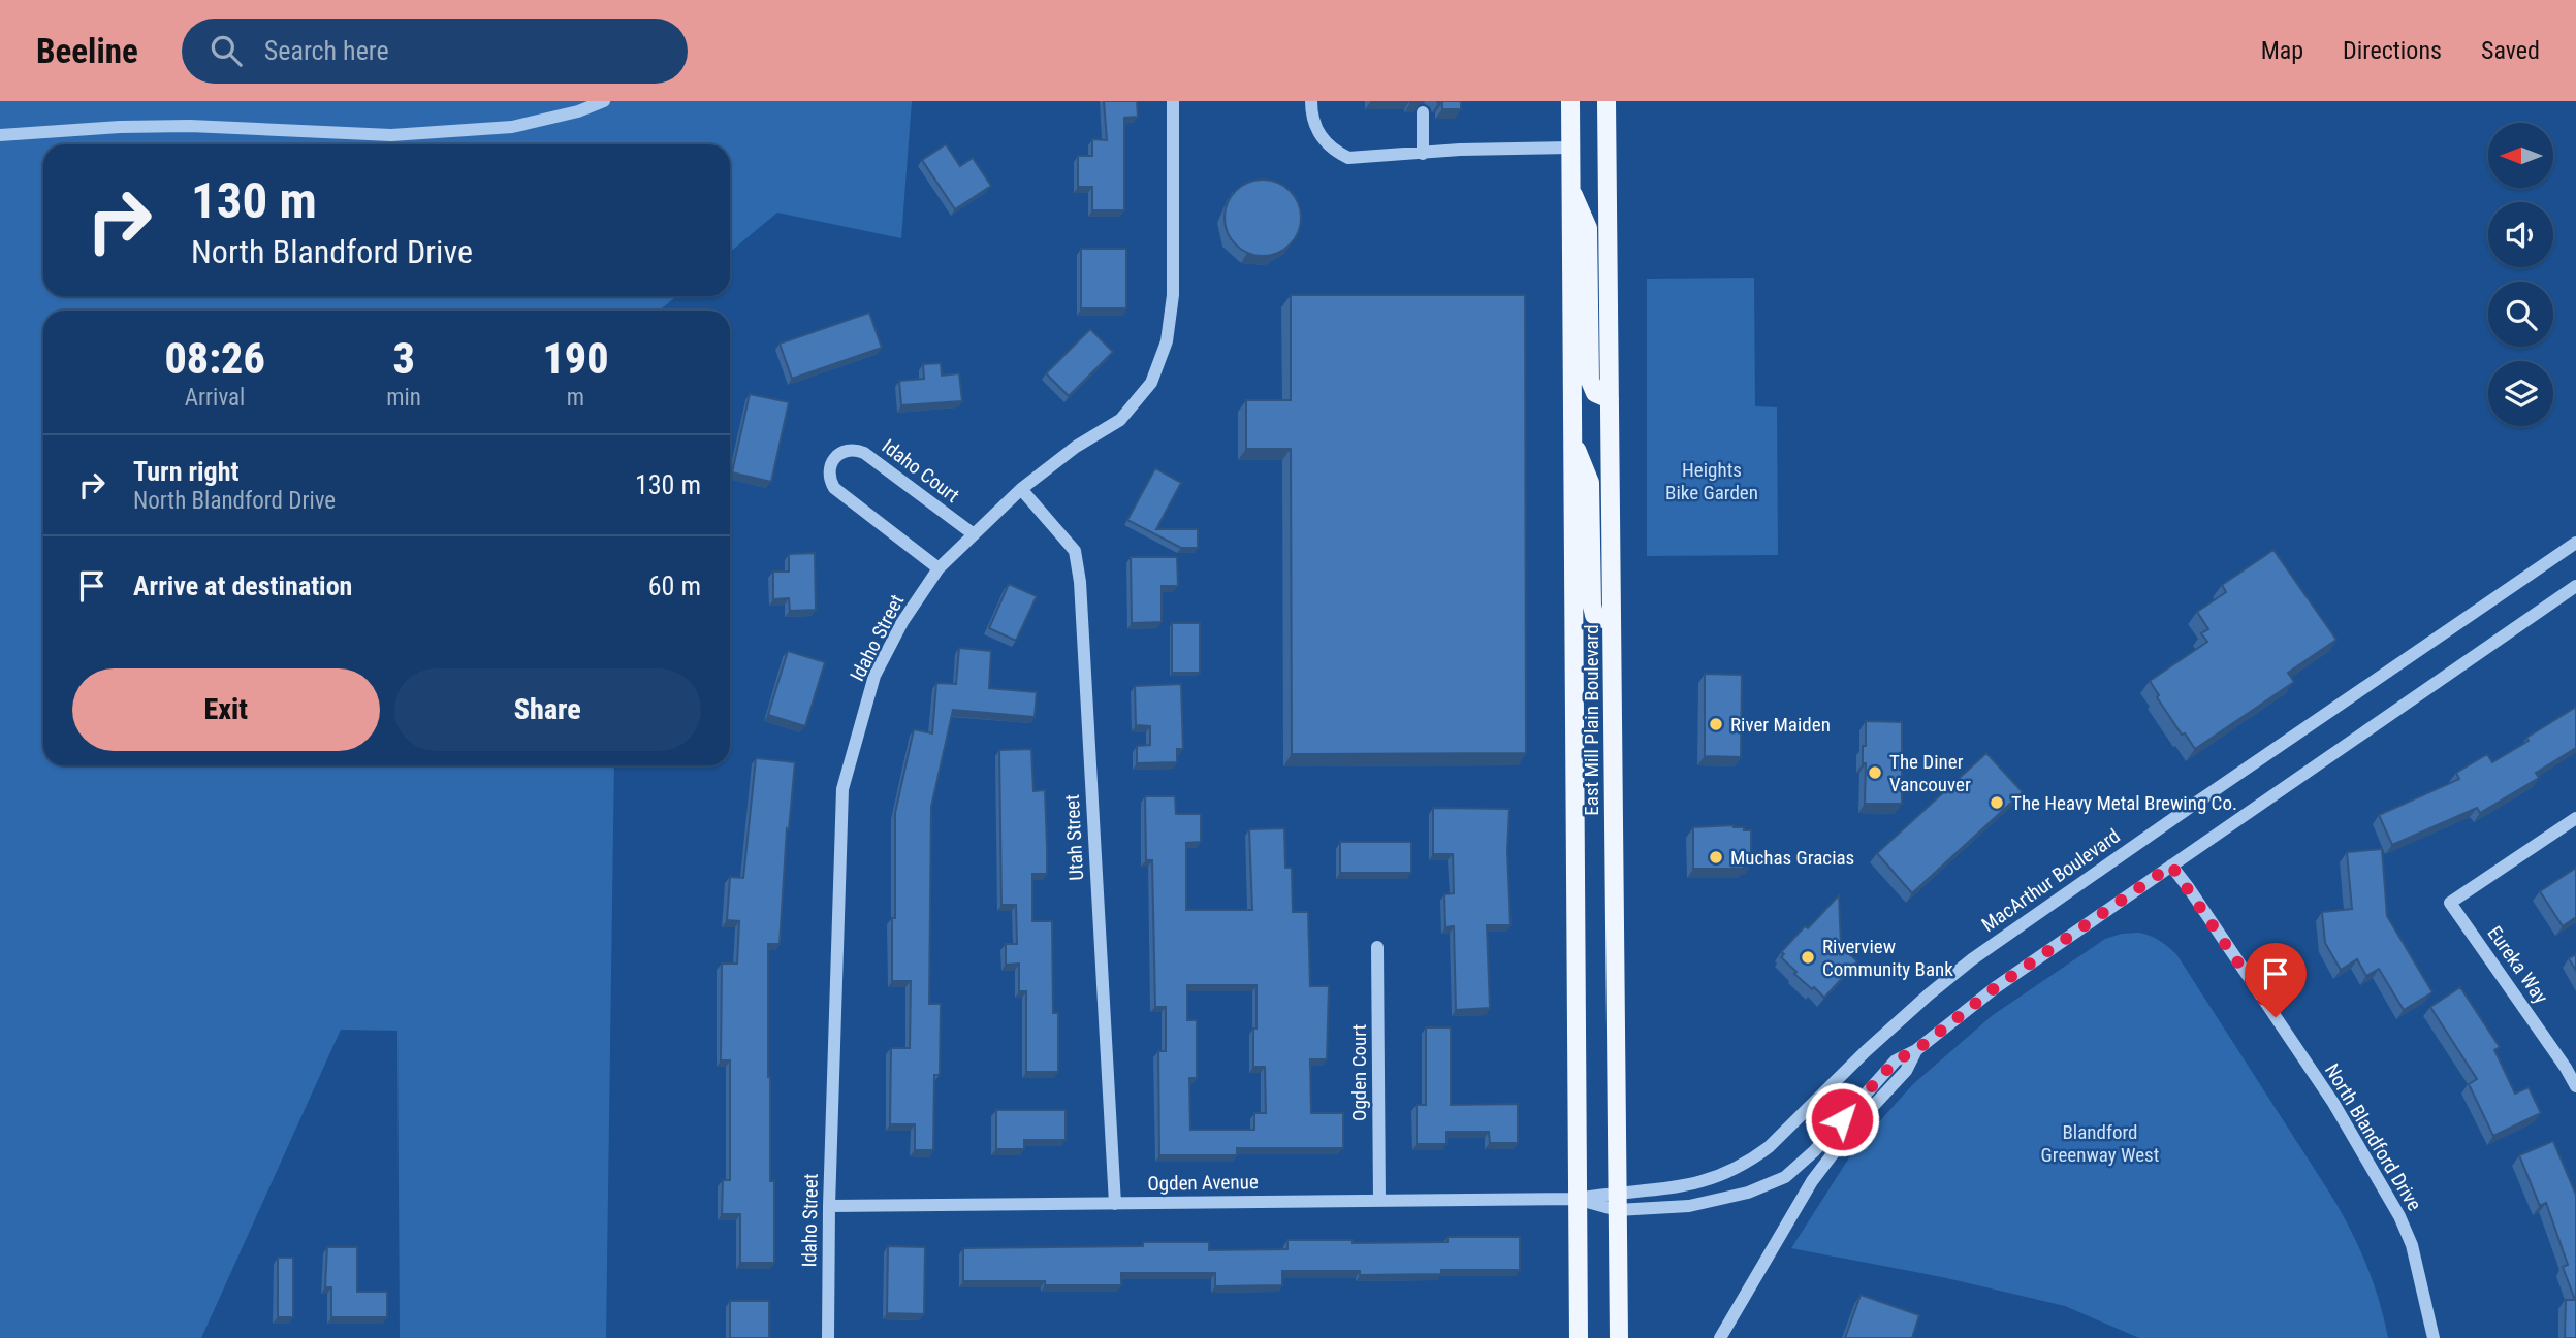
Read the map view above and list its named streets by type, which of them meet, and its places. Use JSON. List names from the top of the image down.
{
  "streets": {
    "main road": ["East Mill Plain Boulevard"],
    "street": [
      "Idaho Court",
      "Idaho Street",
      "Utah Street",
      "MacArthur Boulevard",
      "Eureka Way",
      "Ogden Court",
      "North Blandford Drive",
      "Ogden Avenue"
    ]
  },
  "crossings": [
    ["Idaho Court", "Idaho Street"],
    ["Idaho Street", "Utah Street"],
    ["Idaho Street", "Ogden Avenue"],
    ["East Mill Plain Boulevard", "MacArthur Boulevard"],
    ["East Mill Plain Boulevard", "Ogden Avenue"],
    ["Utah Street", "Ogden Avenue"],
    ["MacArthur Boulevard", "North Blandford Drive"],
    ["MacArthur Boulevard", "Ogden Avenue"],
    ["Ogden Court", "Ogden Avenue"]
  ],
  "parks": ["Heights Bike Garden", "Blandford Greenway West"],
  "places": [
    "River Maiden",
    "The Diner Vancouver",
    "The Heavy Metal Brewing Co.",
    "Muchas Gracias",
    "Riverview Community Bank"
  ],
  "north": "left",
  "page": {
    "header": "Beeline",
    "search": "Search here",
    "nav": ["Map", "Directions", "Saved"],
    "turn": ["130 m", "North Blandford Drive"],
    "eta": [
      "08:26",
      "Arrival",
      "3",
      "min",
      "190",
      "m"
    ],
    "list": [
      {
        "name": "Turn right",
        "note": "North Blandford Drive",
        "value": "130 m"
      },
      {
        "name": "Arrive at destination",
        "value": "60 m"
      }
    ],
    "buttons": ["Exit", "Share"]
  }
}
